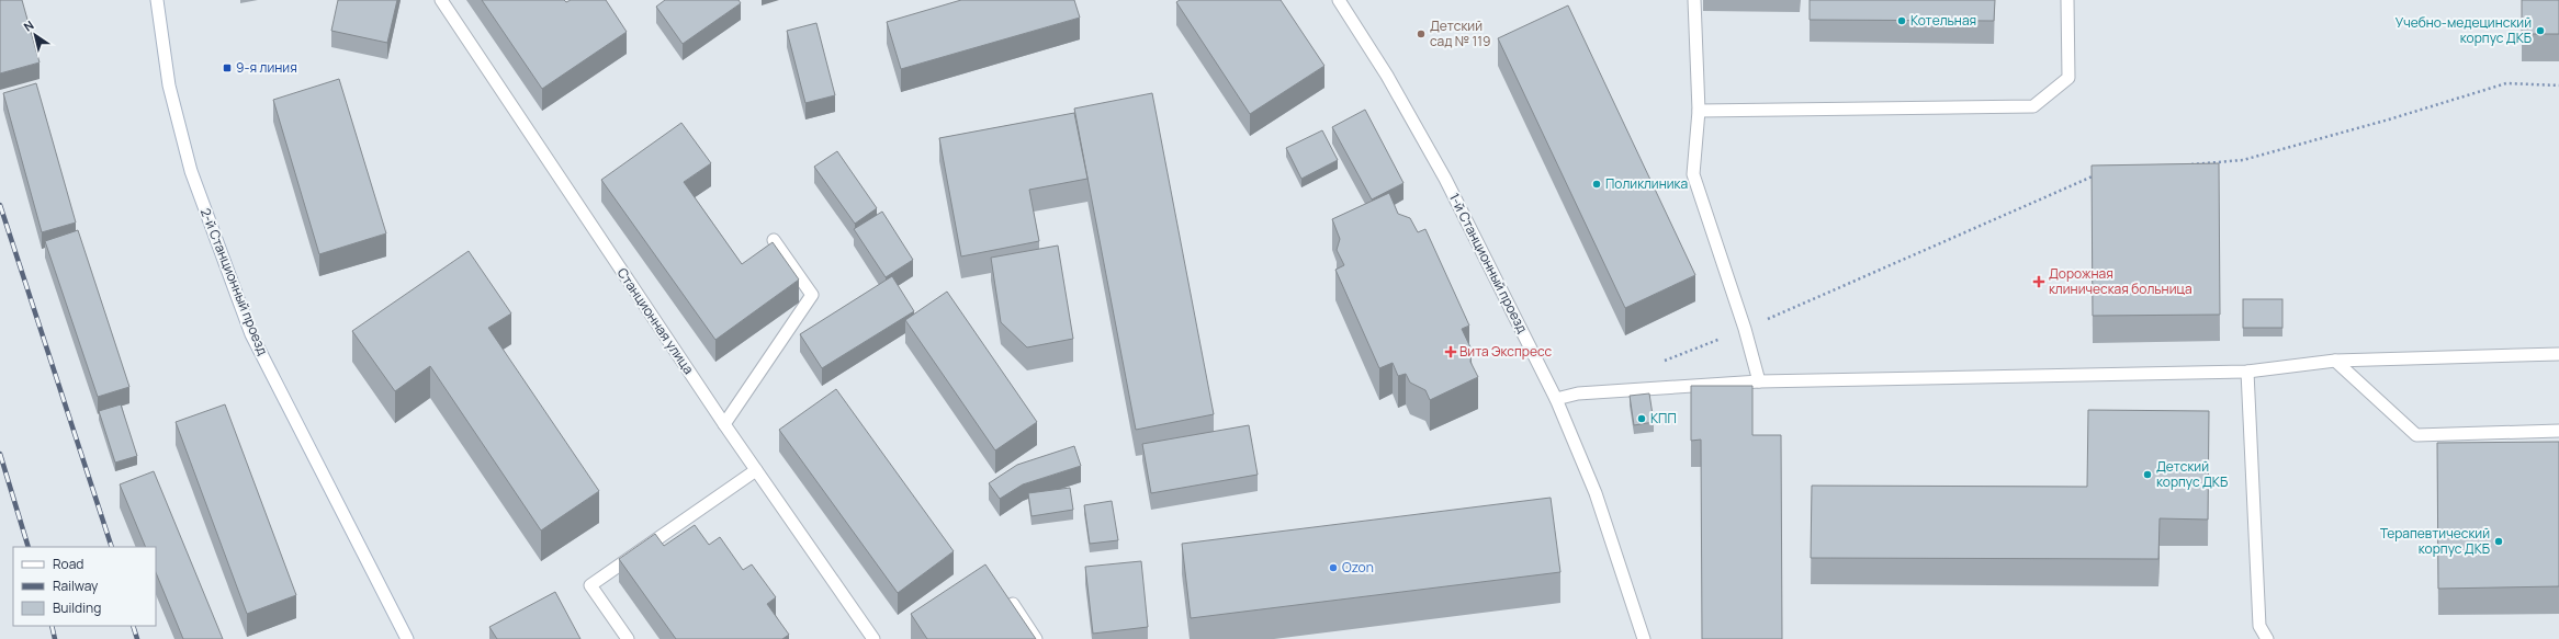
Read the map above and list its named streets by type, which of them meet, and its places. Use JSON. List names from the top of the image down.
{
  "streets": {
    "street": ["1-й Станционный проезд", "2-й Станционный проезд", "Станционная улица"]
  },
  "places": {
    "other": [
      "Котельная",
      "Учебно-медецинский корпус ДКБ",
      "Детский сад № 119",
      "Поликлиника",
      "КПП",
      "Детский корпус ДКБ",
      "Терапевтический корпус ДКБ",
      "Ozon"
    ],
    "transit": ["9-я линия"],
    "health": ["Дорожная клиническая больница", "Вита Экспресс"]
  },
  "legend": ["Road", "Railway", "Building"],
  "north": "top left"
}
